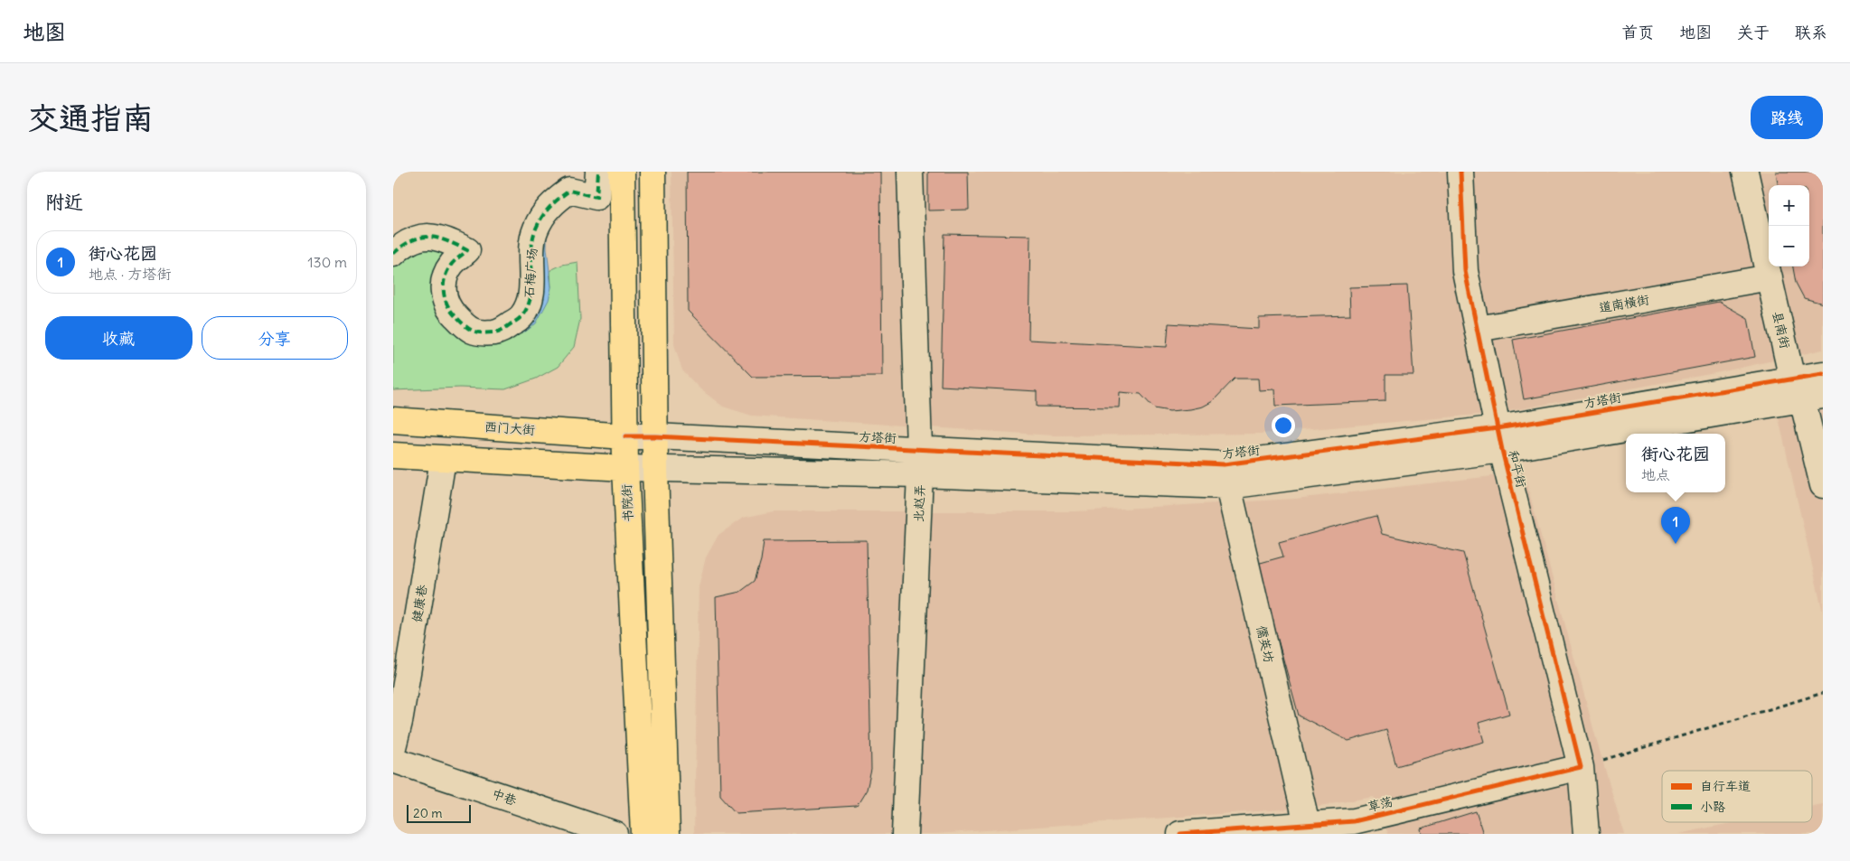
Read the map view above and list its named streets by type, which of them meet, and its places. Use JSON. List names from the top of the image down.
{
  "streets": {
    "main road": ["西门大街", "书院街"],
    "street": [
      "石梅广场",
      "道南横街",
      "县南街",
      "方塔街",
      "和平街",
      "北赵弄",
      "健康巷",
      "儒英坊",
      "中巷",
      "草荡"
    ]
  },
  "crossings": [
    ["道南横街", "县南街"],
    ["道南横街", "和平街"],
    ["县南街", "方塔街"],
    ["方塔街", "西门大街"],
    ["方塔街", "和平街"],
    ["方塔街", "书院街"],
    ["方塔街", "北赵弄"],
    ["方塔街", "儒英坊"],
    ["西门大街", "书院街"],
    ["和平街", "草荡"],
    ["儒英坊", "草荡"]
  ],
  "legend": ["自行车道", "小路"],
  "scale_bar": "20 m",
  "page": {
    "header": "地图",
    "nav": [
      "首页",
      "地图",
      "关于",
      "联系"
    ],
    "buttons": [
      "路线",
      ["收藏", "分享"]
    ],
    "title": "交通指南",
    "heading": "附近",
    "map_buttons": ["+", "−"],
    "list": [
      {
        "mark": "1",
        "name": "街心花园",
        "note": "地点 · 方塔街",
        "value": "130 m"
      }
    ],
    "popup": ["街心花园", "地点"],
    "pins": "1",
    "scale": "20 m"
  }
}
